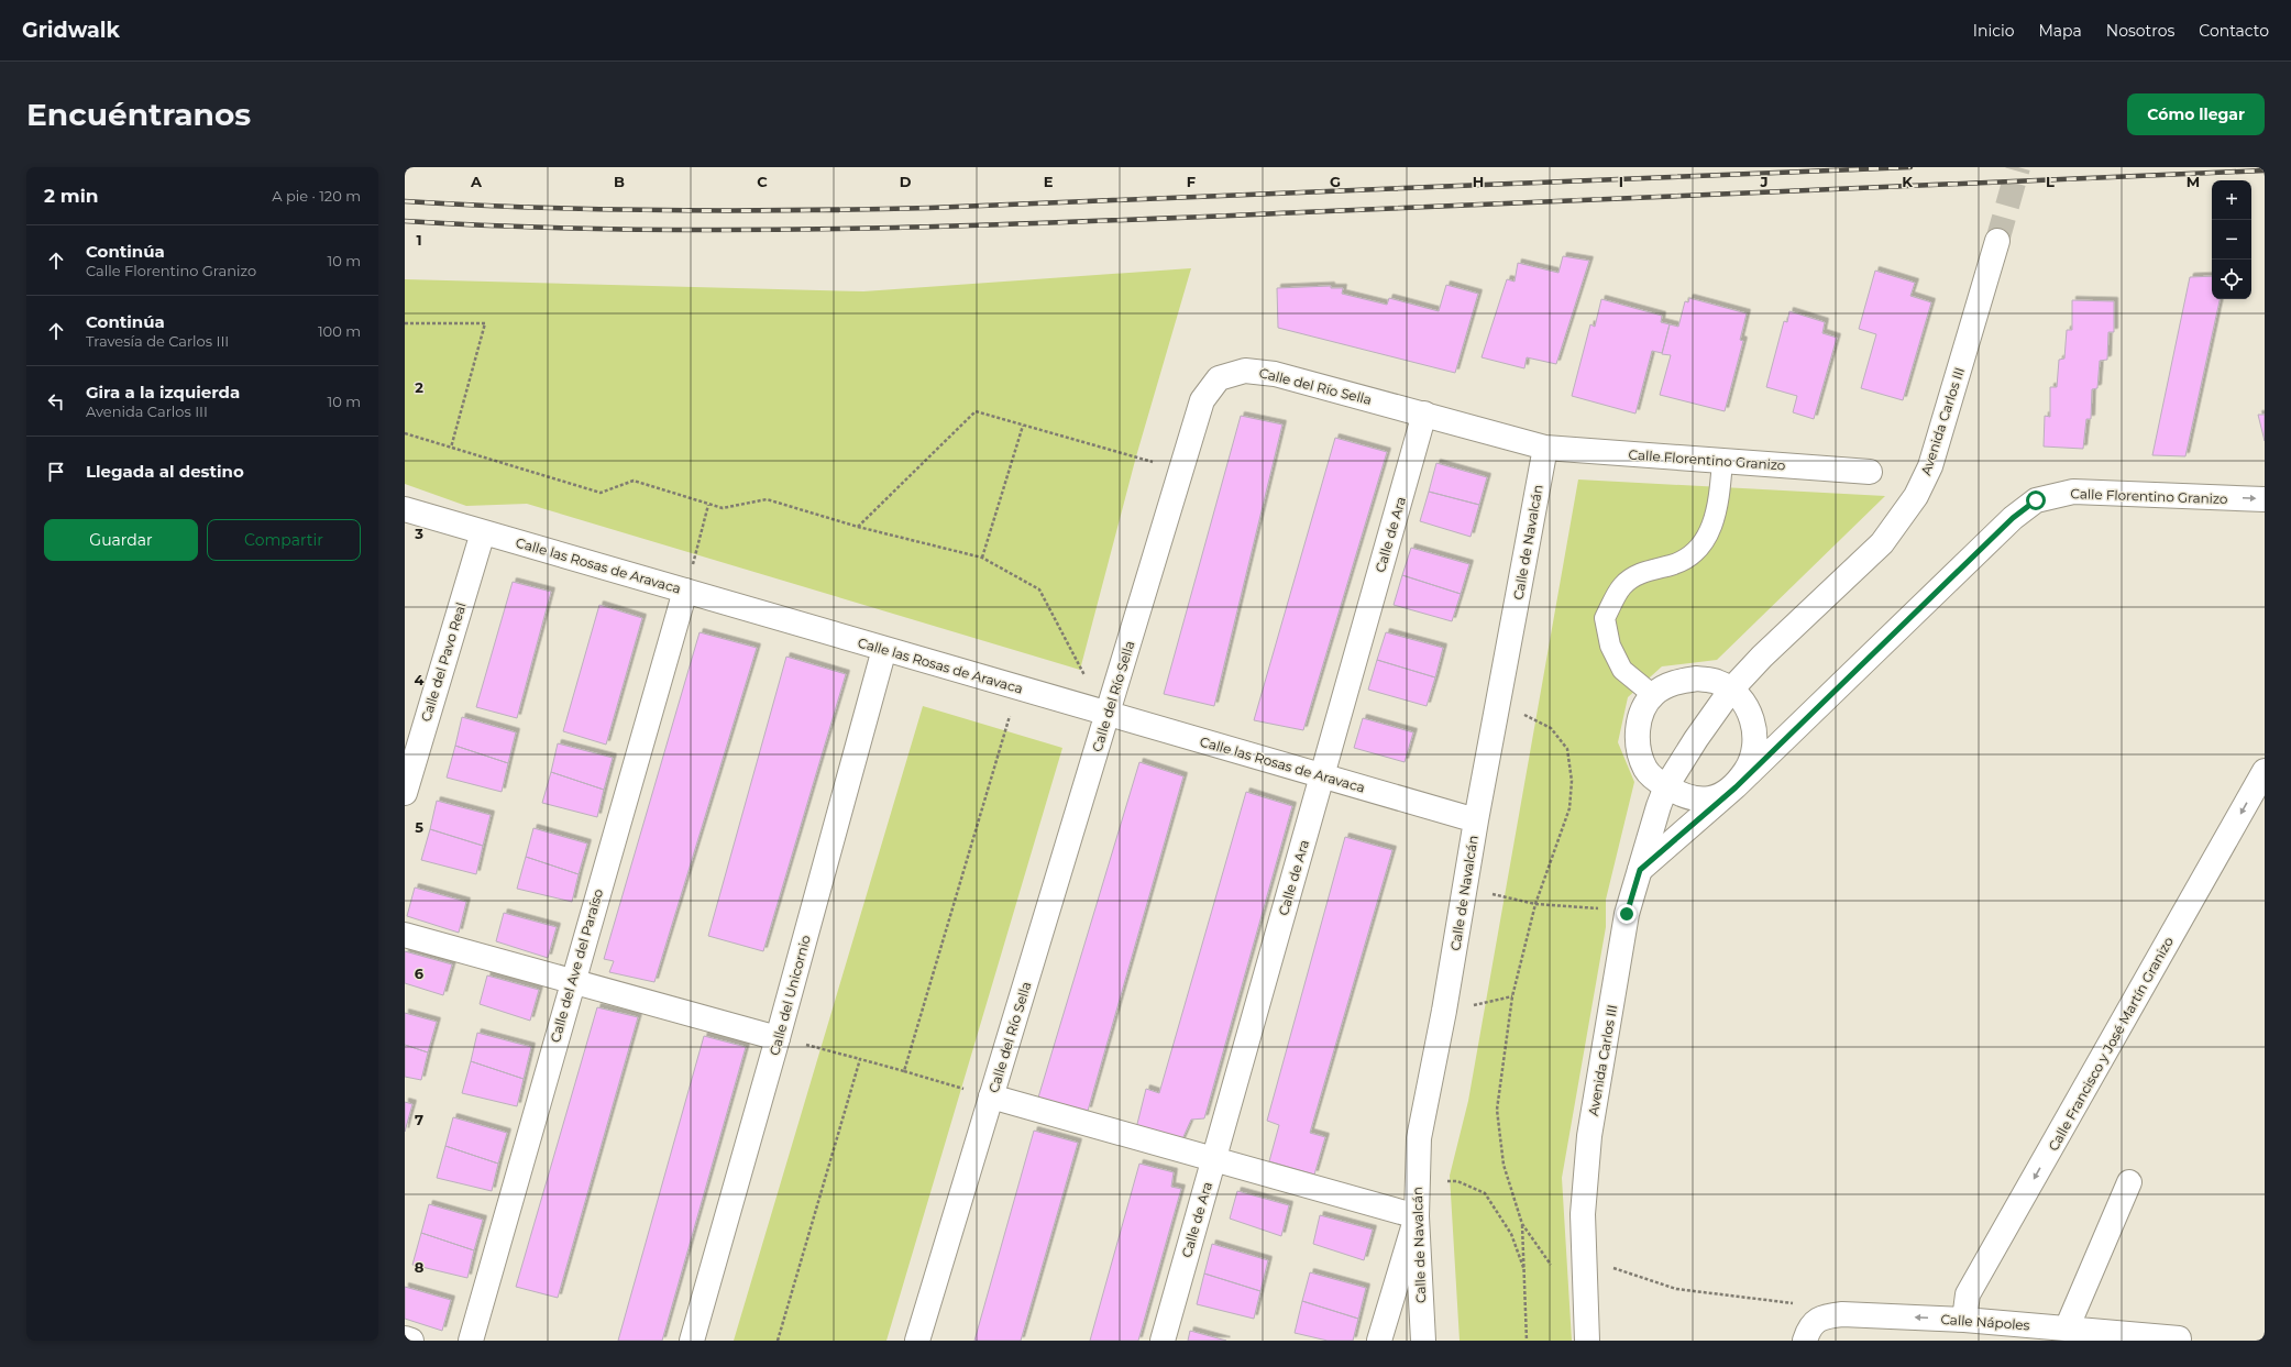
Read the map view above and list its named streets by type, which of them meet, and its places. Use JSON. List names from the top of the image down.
{
  "streets": {
    "street": [
      "Calle del Río Sella",
      "Avenida Carlos III",
      "Calle Florentino Granizo",
      "Calle de Ara",
      "Calle de Navalcán",
      "Calle las Rosas de Aravaca",
      "Calle del Pavo Real",
      "Calle del Ave del Paraíso",
      "Calle del Unicornio",
      "Calle Francisco y José Martín Granizo",
      "Calle Nápoles"
    ]
  },
  "crossings": [
    ["Calle del Río Sella", "Calle Florentino Granizo"],
    ["Calle del Río Sella", "Calle de Ara"],
    ["Calle del Río Sella", "Calle de Navalcán"],
    ["Calle del Río Sella", "Calle las Rosas de Aravaca"],
    ["Calle Florentino Granizo", "Calle de Navalcán"],
    ["Calle de Ara", "Calle las Rosas de Aravaca"],
    ["Calle de Navalcán", "Calle las Rosas de Aravaca"],
    ["Calle las Rosas de Aravaca", "Calle del Pavo Real"],
    ["Calle las Rosas de Aravaca", "Calle del Ave del Paraíso"],
    ["Calle las Rosas de Aravaca", "Calle del Unicornio"],
    ["Calle Francisco y José Martín Granizo", "Calle Nápoles"]
  ],
  "one_way": ["Calle Florentino Granizo", "Calle Francisco y José Martín Granizo", "Calle Nápoles"],
  "page": {
    "header": "Gridwalk",
    "nav": [
      "Inicio",
      "Mapa",
      "Nosotros",
      "Contacto"
    ],
    "buttons": [
      "Cómo llegar",
      ["Guardar", "Compartir"]
    ],
    "title": "Encuéntranos",
    "heading": ["2 min", "A pie · 120 m"],
    "map_buttons": ["+", "−"],
    "list": [
      ["Continúa", "Calle Florentino Granizo", "10 m"],
      ["Continúa", "Travesía de Carlos III", "100 m"],
      ["Gira a la izquierda", "Avenida Carlos III", "10 m"],
      "Llegada al destino"
    ]
  },
  "grid": {
    "columns": [
      "A",
      "B",
      "C",
      "D",
      "E",
      "F",
      "G",
      "H",
      "I",
      "J",
      "K",
      "L",
      "M"
    ],
    "rows": [
      "1",
      "2",
      "3",
      "4",
      "5",
      "6",
      "7",
      "8"
    ]
  }
}
